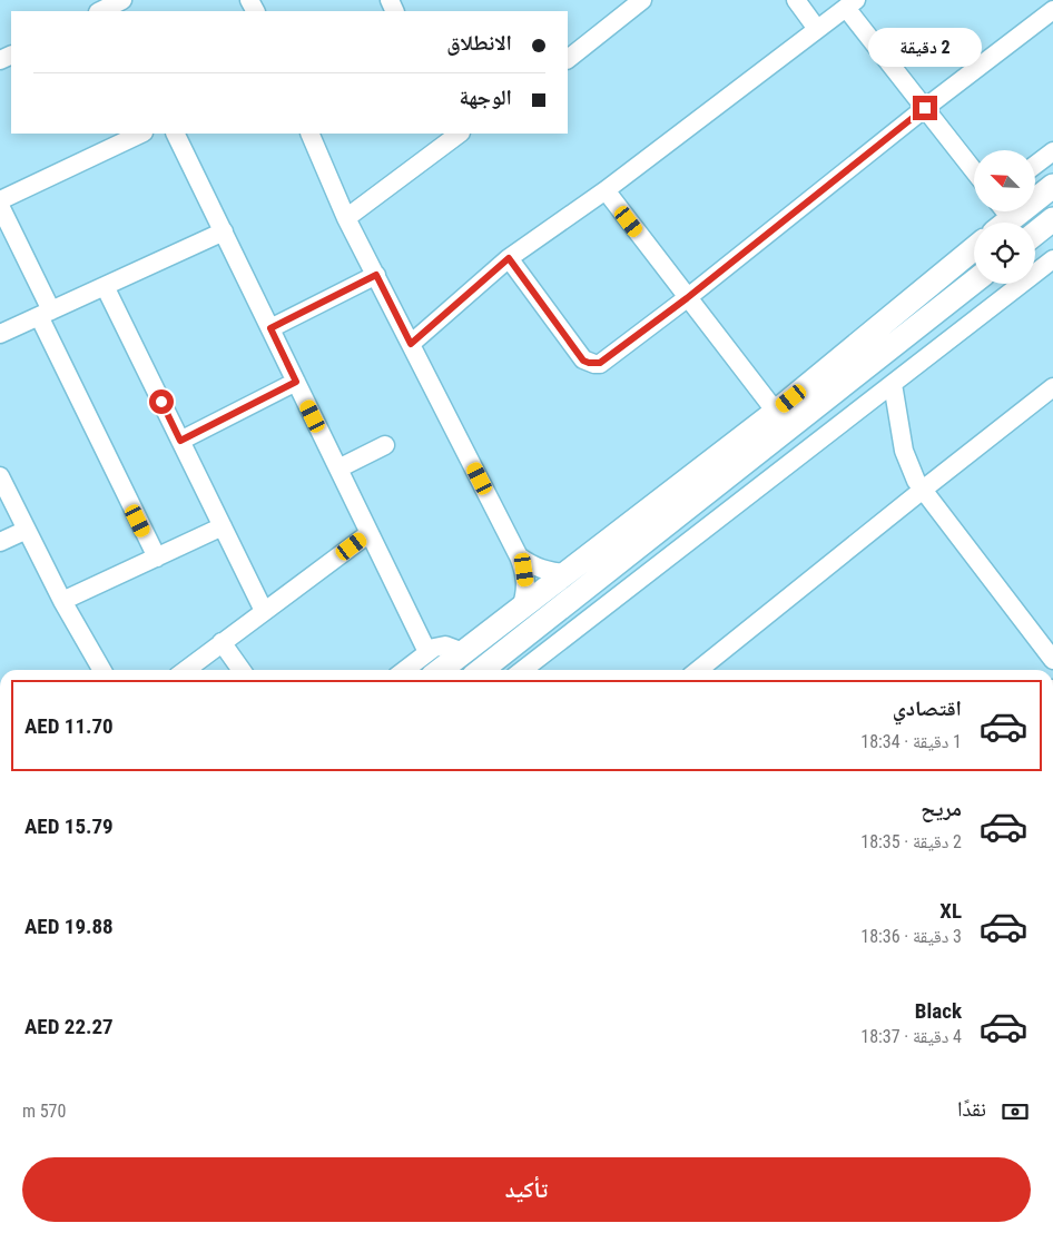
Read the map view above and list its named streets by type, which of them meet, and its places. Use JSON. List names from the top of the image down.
{
  "north": "top left",
  "page": {
    "banner": ["الانطلاق", "الوجهة"],
    "bubble": "2 دقيقة",
    "list": [
      {
        "name": "اقتصادي",
        "note": "1 دقيقة · 18:34",
        "value": "AED 11.70"
      },
      {
        "name": "مريح",
        "note": "2 دقيقة · 18:35",
        "value": "AED 15.79"
      },
      {
        "name": "XL",
        "note": "3 دقيقة · 18:36",
        "value": "AED 19.88"
      },
      {
        "name": "Black",
        "note": "4 دقيقة · 18:37",
        "value": "AED 22.27"
      }
    ],
    "pay": ["نقدًا", "570 m"],
    "buttons": "تأكيد"
  }
}
